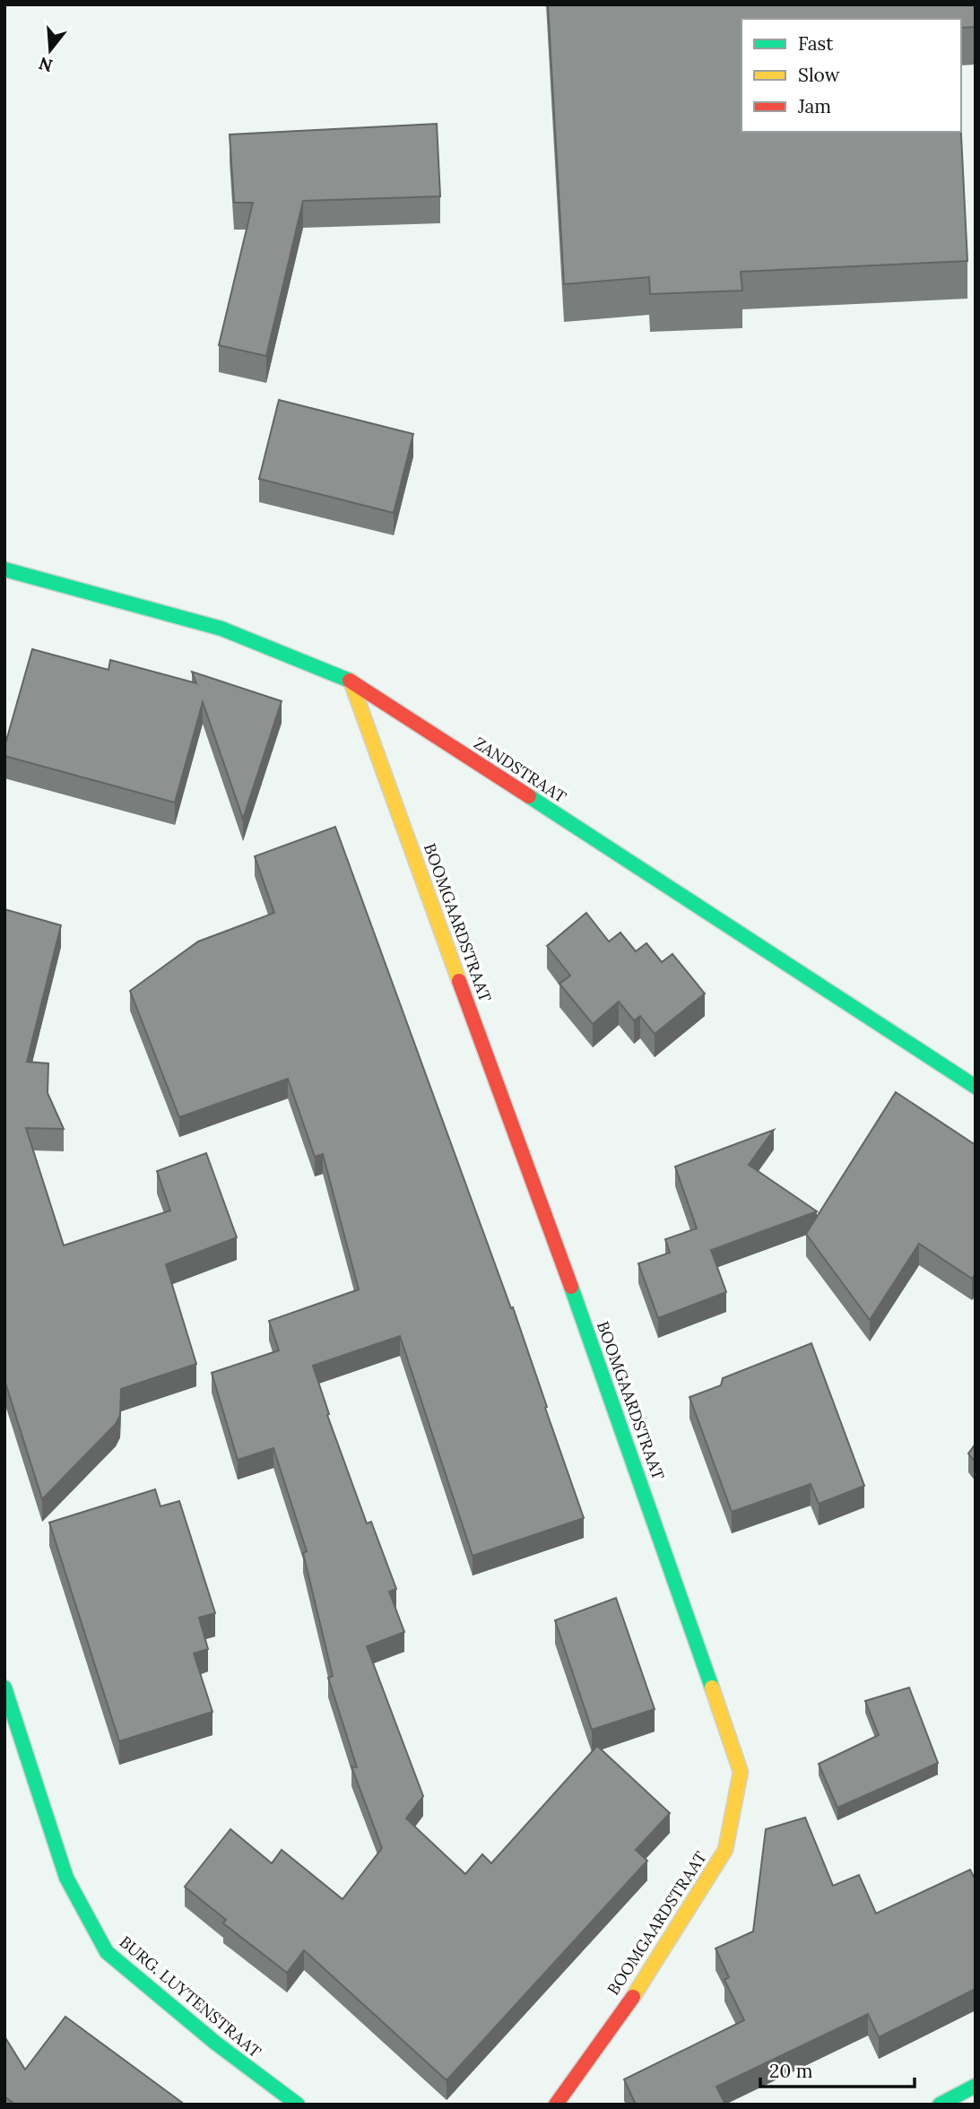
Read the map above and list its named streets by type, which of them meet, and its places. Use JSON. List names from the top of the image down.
{
  "streets": {
    "street": ["ZANDSTRAAT", "BOOMGAARDSTRAAT", "BURG. LUYTENSTRAAT"]
  },
  "crossings": [
    ["ZANDSTRAAT", "BOOMGAARDSTRAAT"]
  ],
  "legend": ["Fast", "Slow", "Jam"],
  "scale_bar": "20 m",
  "north": "bottom"
}
